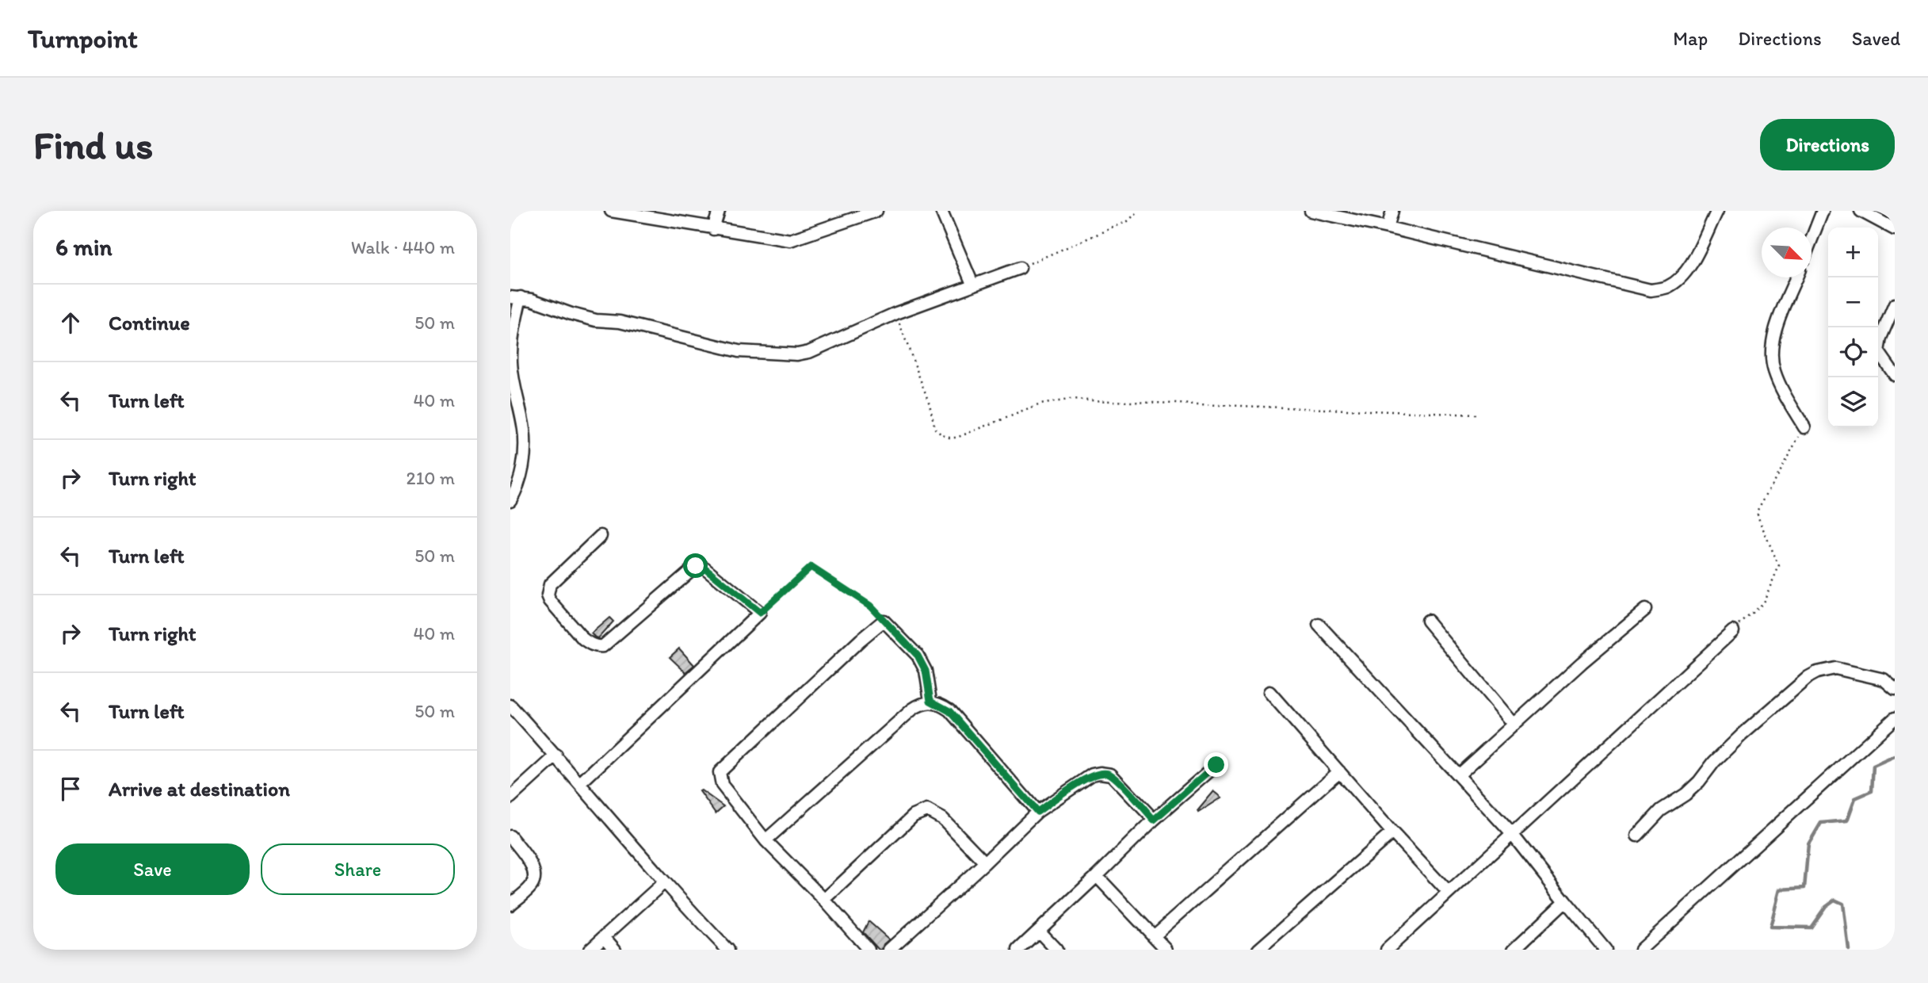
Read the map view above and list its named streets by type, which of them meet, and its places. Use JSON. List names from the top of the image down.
{
  "north": "bottom right",
  "page": {
    "header": "Turnpoint",
    "nav": ["Map", "Directions", "Saved"],
    "buttons": [
      "Directions",
      ["Save", "Share"]
    ],
    "title": "Find us",
    "heading": ["6 min", "Walk · 440 m"],
    "map_buttons": ["+", "−"],
    "list": [
      ["Continue", "50 m"],
      ["Turn left", "40 m"],
      ["Turn right", "210 m"],
      ["Turn left", "50 m"],
      ["Turn right", "40 m"],
      ["Turn left", "50 m"],
      "Arrive at destination"
    ]
  }
}
